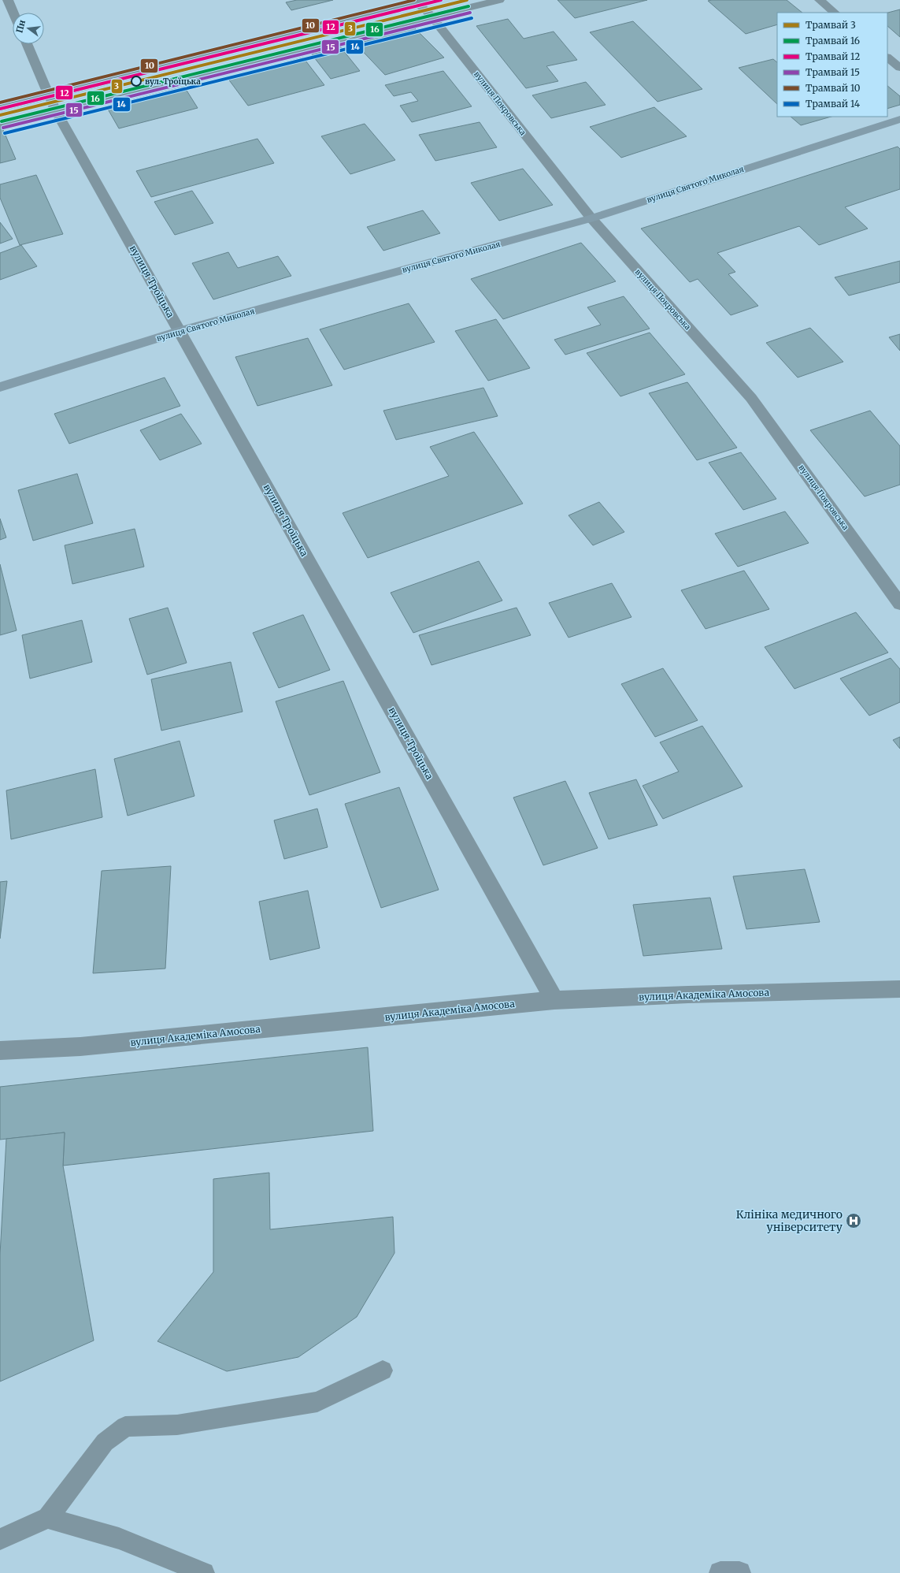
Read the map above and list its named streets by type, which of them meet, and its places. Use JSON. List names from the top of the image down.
{
  "streets": {
    "street": [
      "вулиця Покровська",
      "вулиця Святого Миколая",
      "вулиця Троїцька",
      "вулиця Академіка Амосова"
    ]
  },
  "crossings": [
    ["вулиця Покровська", "вулиця Святого Миколая"],
    ["вулиця Святого Миколая", "вулиця Троїцька"],
    ["вулиця Троїцька", "вулиця Академіка Амосова"]
  ],
  "places": {
    "other": ["вул. Троїцька"],
    "hospital": ["Клініка медичного університету"]
  },
  "lines": [
    "tram line 3",
    "tram line 12",
    "tram line 10",
    "tram line 16",
    "tram line 15",
    "tram line 14"
  ],
  "legend": [
    "Трамвай 3",
    "Трамвай 16",
    "Трамвай 12",
    "Трамвай 15",
    "Трамвай 10",
    "Трамвай 14"
  ],
  "north": "left"
}
